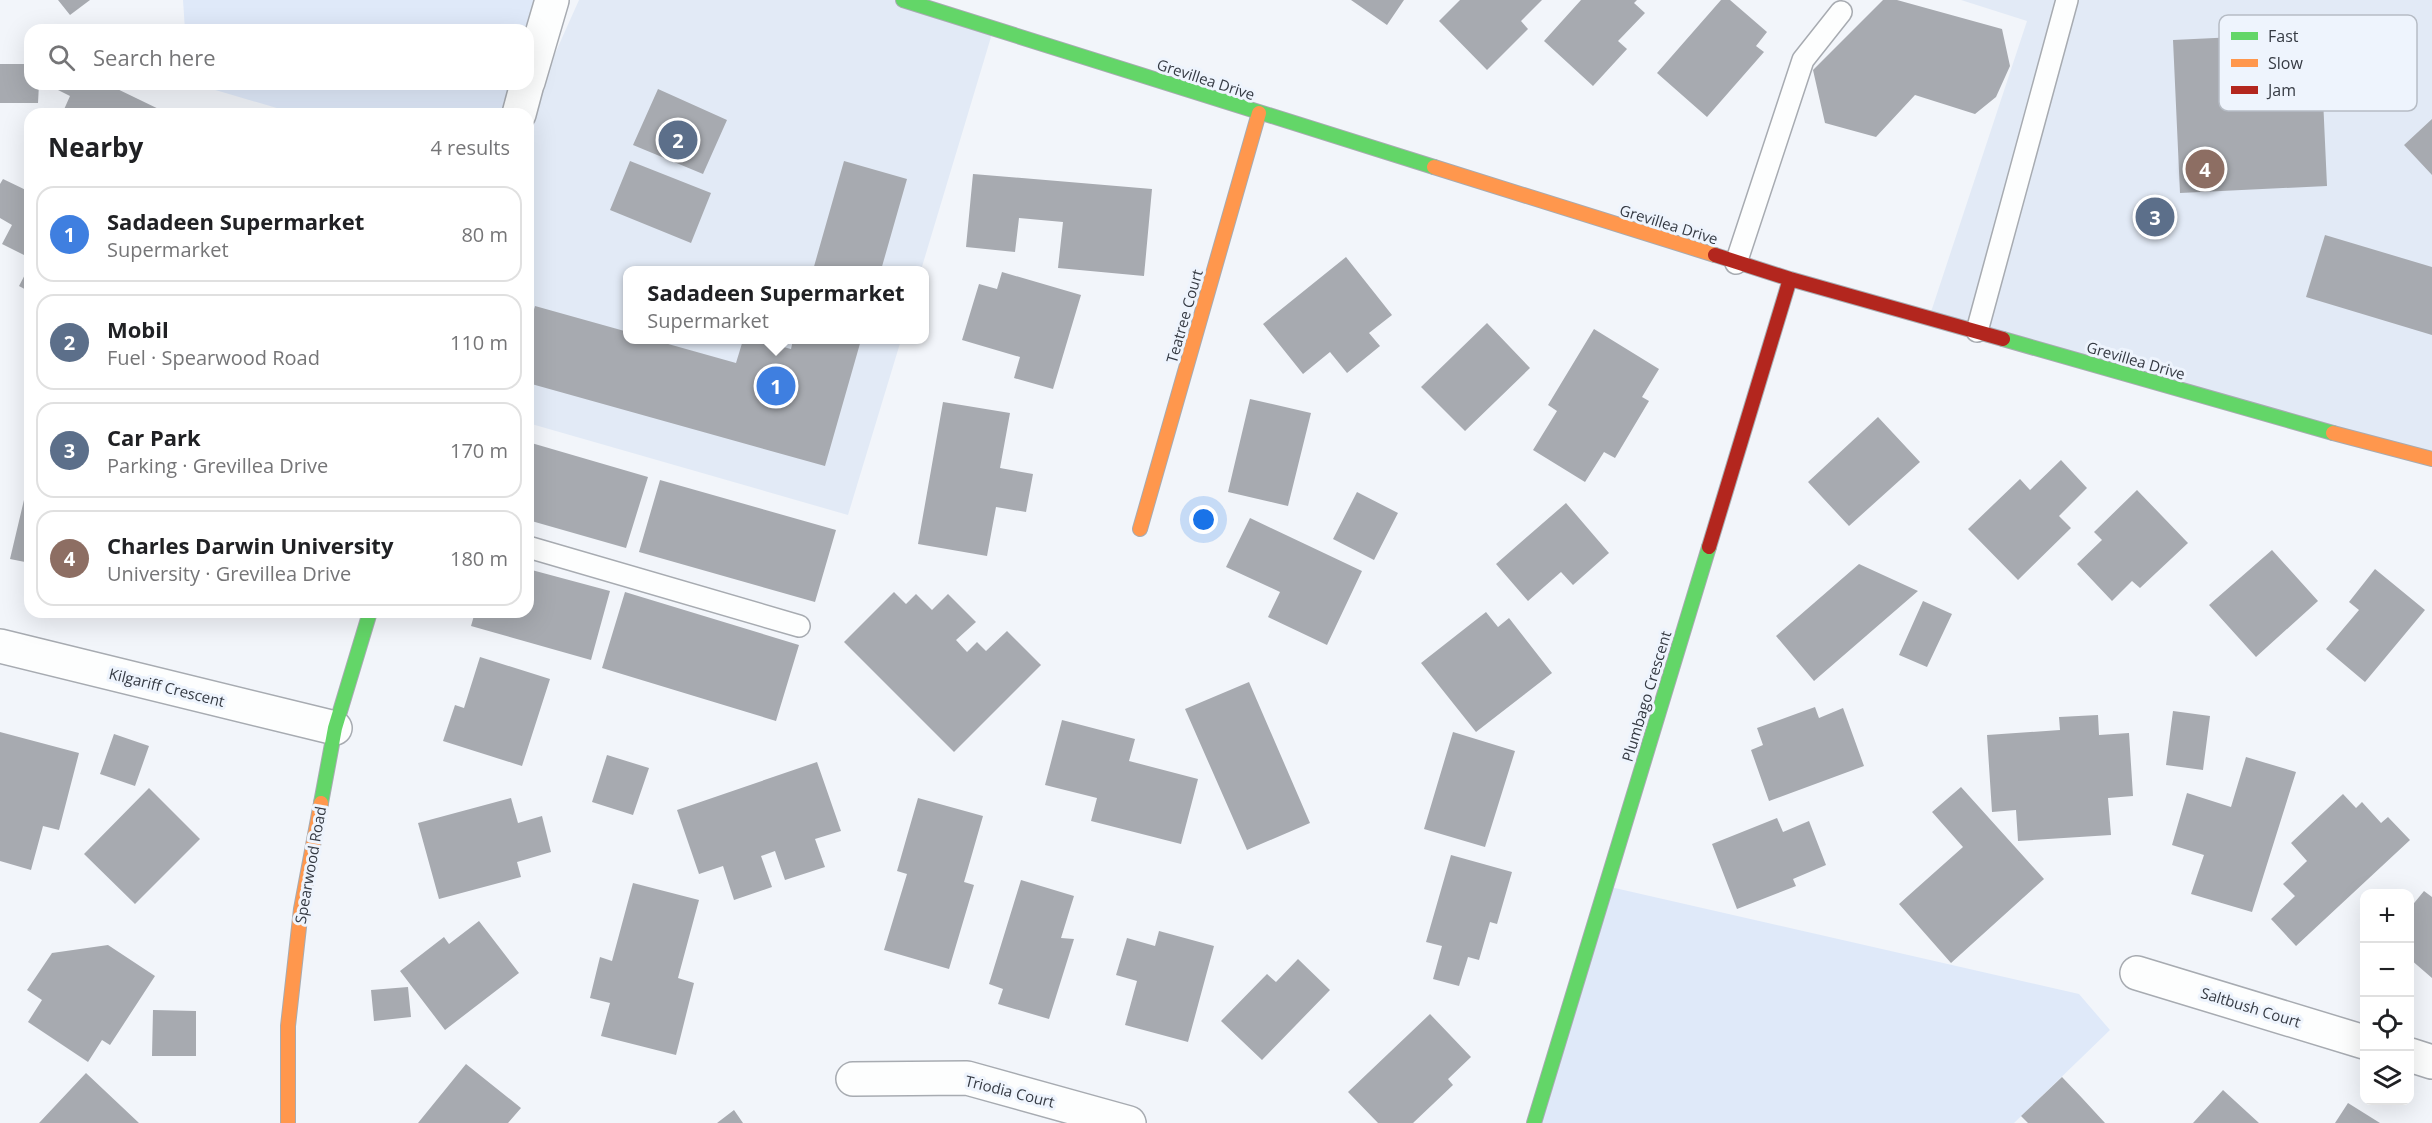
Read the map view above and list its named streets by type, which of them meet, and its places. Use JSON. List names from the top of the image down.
{
  "streets": {
    "street": [
      "Grevillea Drive",
      "Teatree Court",
      "Kilgariff Crescent",
      "Plumbago Crescent",
      "Spearwood Road",
      "Saltbush Court",
      "Triodia Court"
    ]
  },
  "crossings": [
    ["Grevillea Drive", "Teatree Court"],
    ["Grevillea Drive", "Plumbago Crescent"],
    ["Kilgariff Crescent", "Spearwood Road"]
  ],
  "legend": ["Fast", "Slow", "Jam"],
  "page": {
    "search": "Search here",
    "heading": ["Nearby", "4 results"],
    "pins": [
      "2",
      "4",
      "3",
      "1"
    ],
    "list": [
      {
        "mark": "1",
        "name": "Sadadeen Supermarket",
        "note": "Supermarket",
        "value": "80 m"
      },
      {
        "mark": "2",
        "name": "Mobil",
        "note": "Fuel · Spearwood Road",
        "value": "110 m"
      },
      {
        "mark": "3",
        "name": "Car Park",
        "note": "Parking · Grevillea Drive",
        "value": "170 m"
      },
      {
        "mark": "4",
        "name": "Charles Darwin University",
        "note": "University · Grevillea Drive",
        "value": "180 m"
      }
    ],
    "popup": ["Sadadeen Supermarket", "Supermarket"],
    "map_buttons": ["+", "−"]
  }
}
